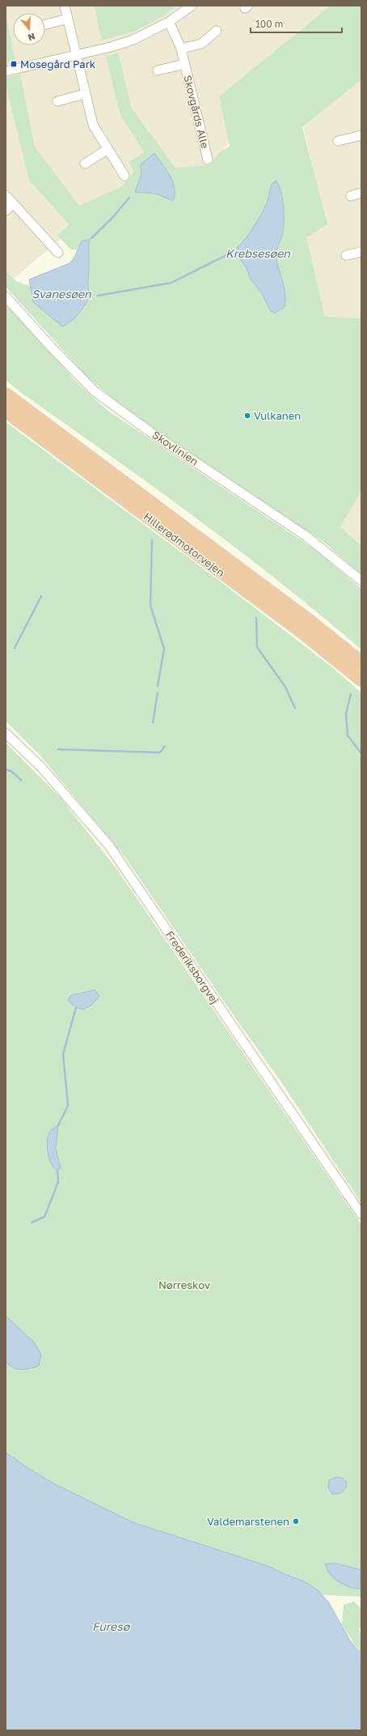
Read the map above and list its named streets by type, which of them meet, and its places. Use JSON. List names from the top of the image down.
{
  "streets": {
    "highway": ["Hillerødmotorvejen"],
    "street": ["Skovgårds Alle", "Skovlinien", "Frederiksborgvej"]
  },
  "water": ["Krebsesøen", "Svanesøen", "Furesø"],
  "parks": ["Nørreskov"],
  "places": {
    "transit": ["Mosegård Park"],
    "other": ["Vulkanen", "Valdemarstenen"]
  },
  "scale_bar": "100 m",
  "north": "bottom"
}
